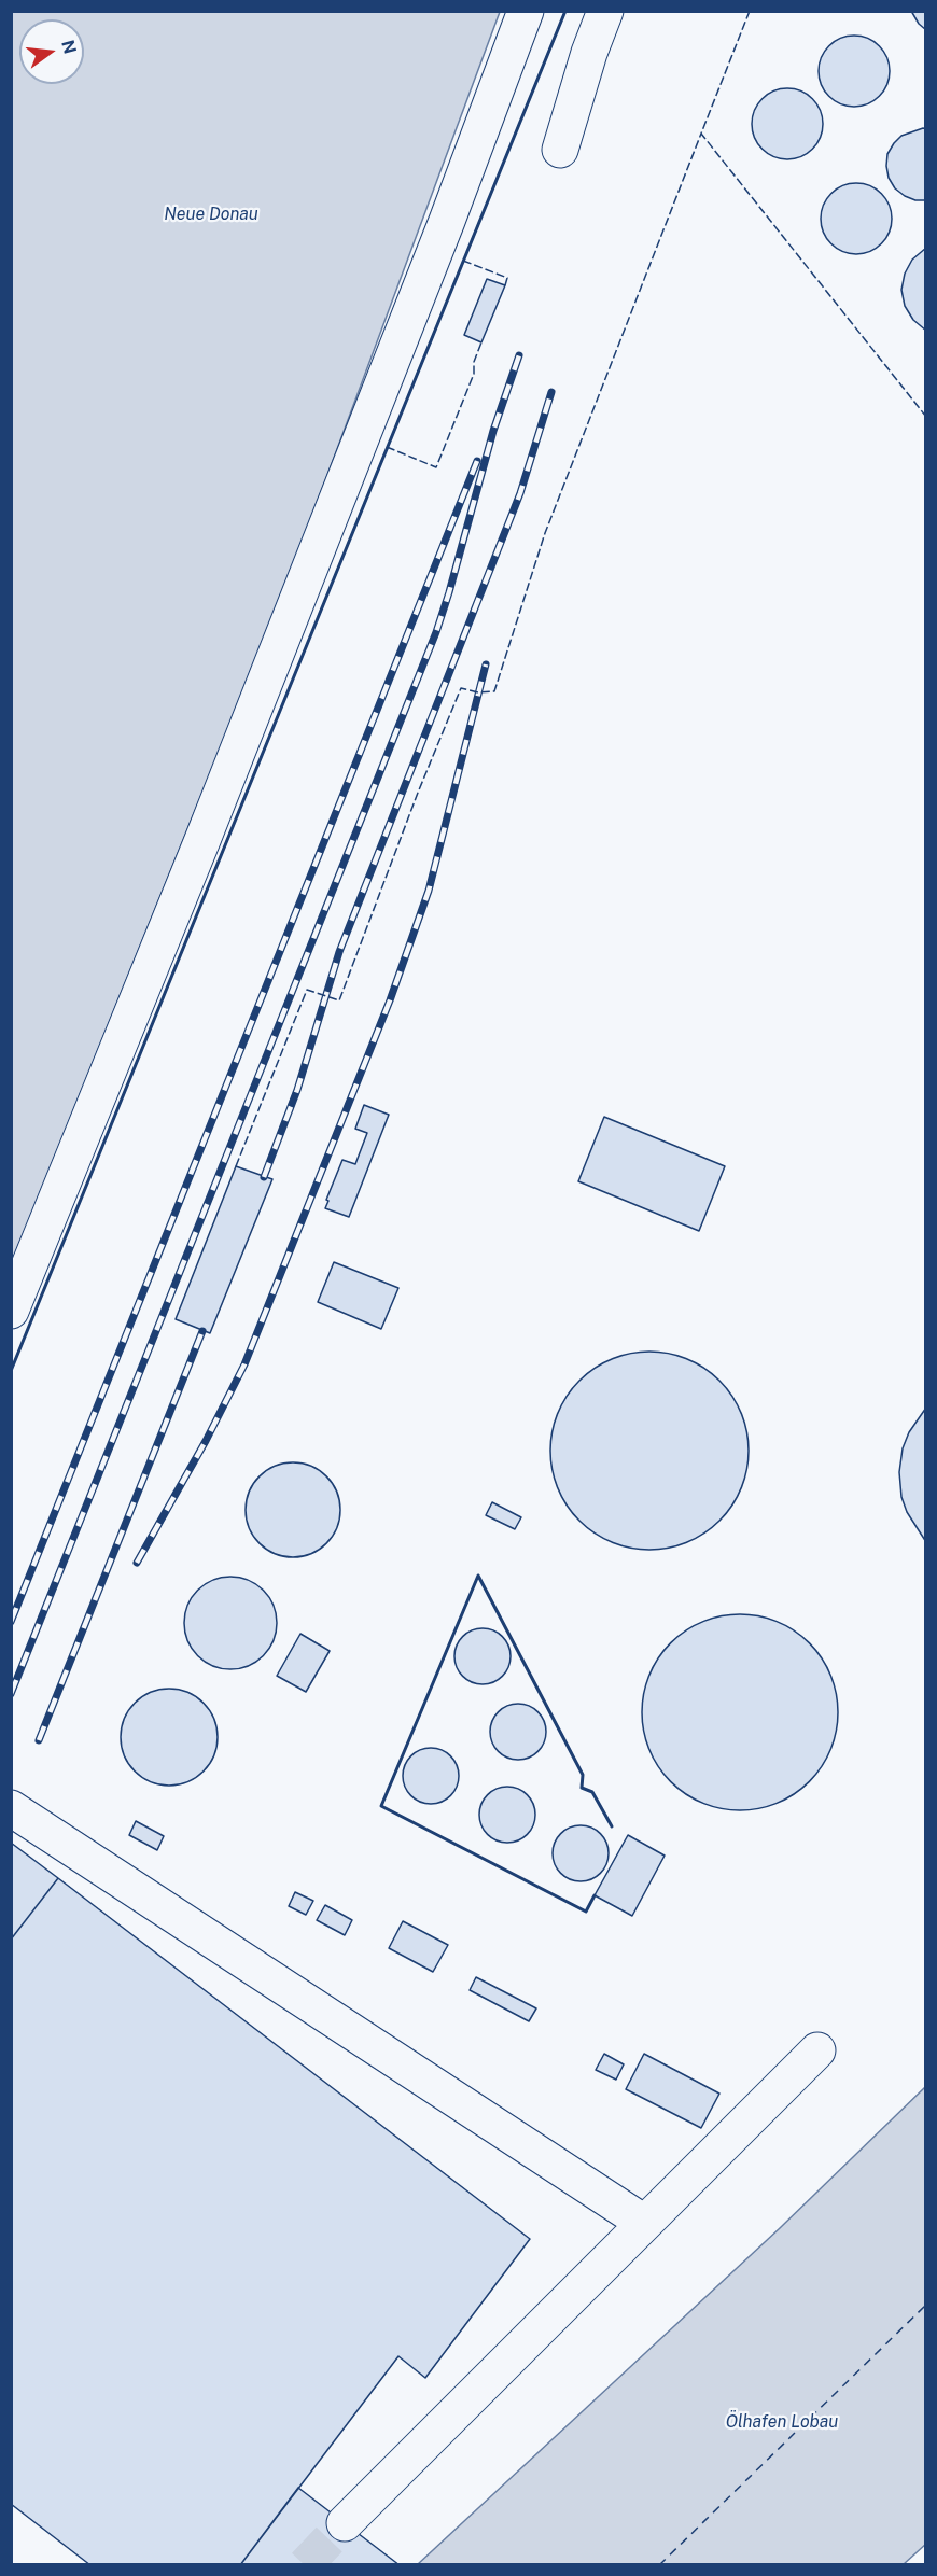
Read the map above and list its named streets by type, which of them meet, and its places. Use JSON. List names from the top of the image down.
{
  "water": ["Neue Donau", "Ölhafen Lobau"],
  "north": "right"
}
